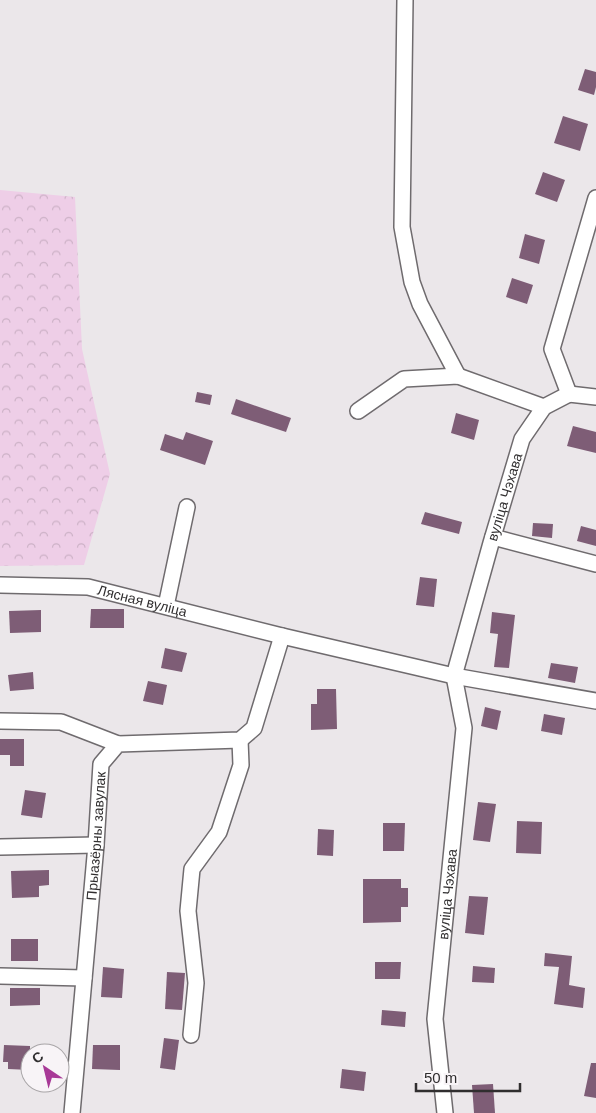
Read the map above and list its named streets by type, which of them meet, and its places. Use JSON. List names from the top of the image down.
{
  "streets": {
    "street": ["вуліца Чэхава", "Лясная вуліца", "Прыазёрны завулак"]
  },
  "scale_bar": "50 m",
  "north": "top left"
}
